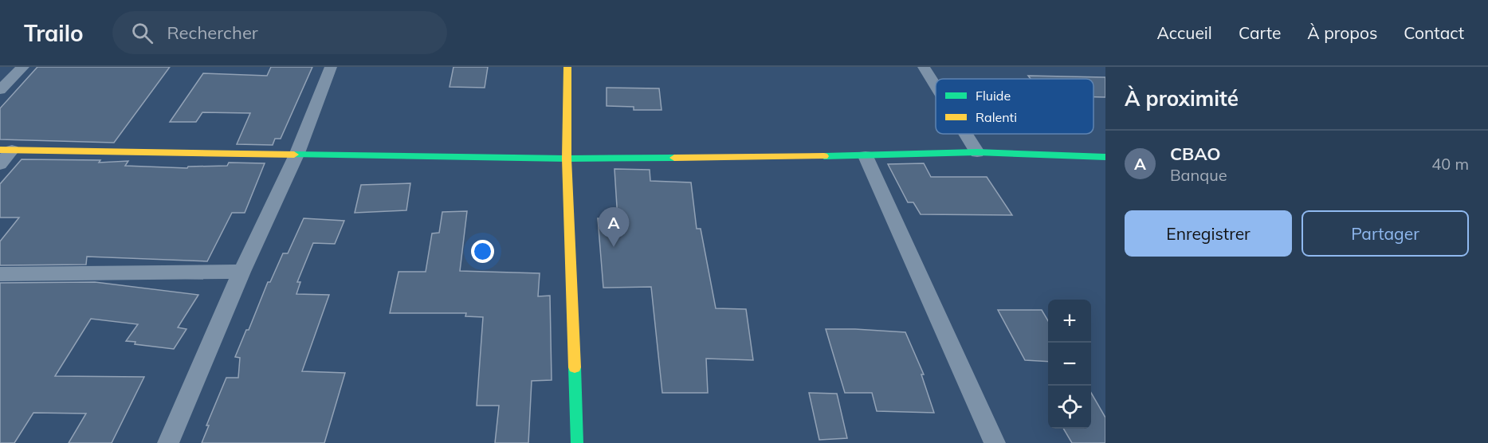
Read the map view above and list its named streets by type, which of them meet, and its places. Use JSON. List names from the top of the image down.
{
  "legend": ["Fluide", "Ralenti"],
  "page": {
    "header": "Trailo",
    "search": "Rechercher",
    "nav": [
      "Accueil",
      "Carte",
      "À propos",
      "Contact"
    ],
    "heading": "À proximité",
    "list": [
      {
        "mark": "A",
        "name": "CBAO",
        "note": "Banque",
        "value": "40 m"
      }
    ],
    "buttons": ["Enregistrer", "Partager"],
    "pins": "A",
    "map_buttons": ["+", "−"]
  }
}
